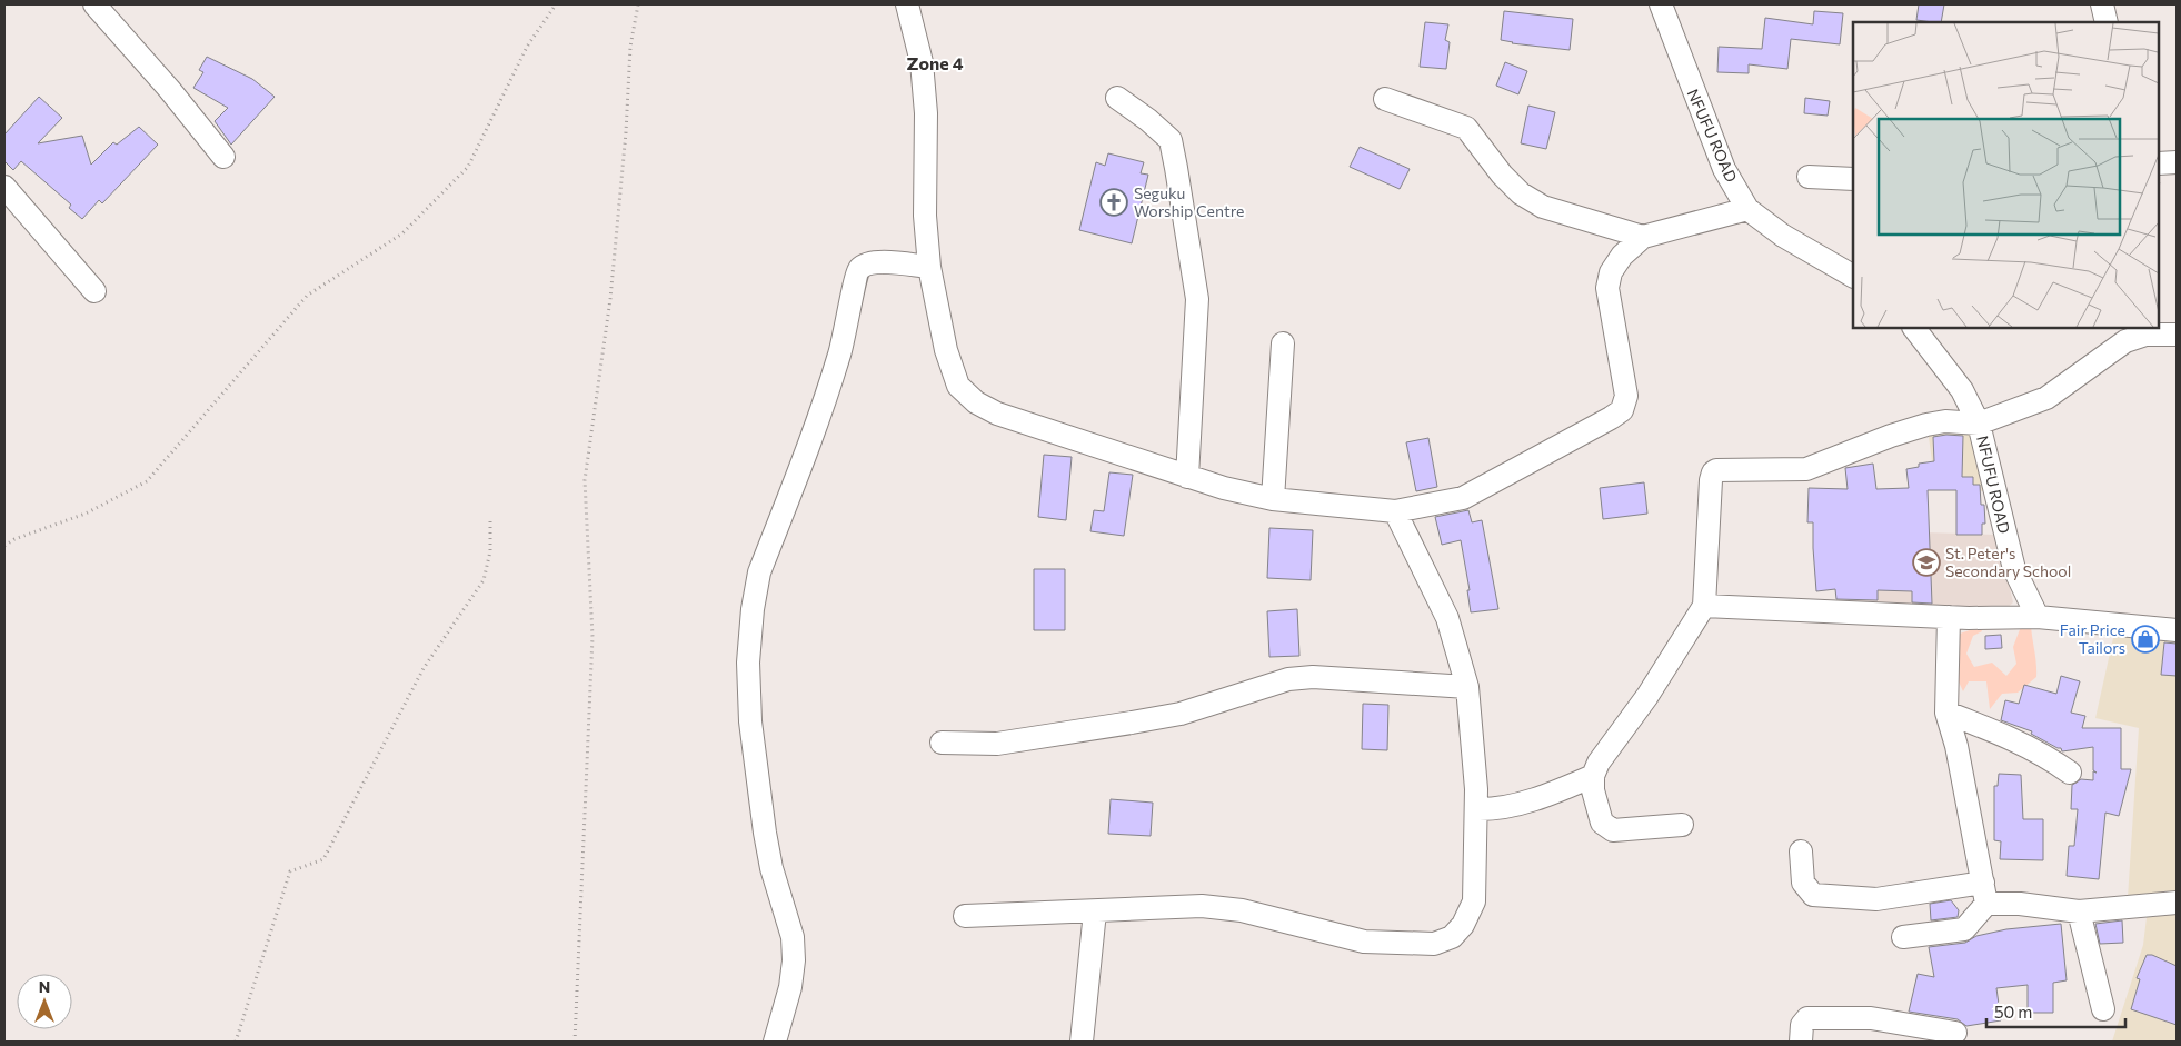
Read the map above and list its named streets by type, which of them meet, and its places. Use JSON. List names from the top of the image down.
{
  "streets": {
    "street": ["NFUFU ROAD"]
  },
  "districts": ["Zone 4"],
  "places": {
    "church": ["Seguku Worship Centre"],
    "school or university": ["St. Peter's Secondary School"],
    "shop": ["Fair Price Tailors"]
  },
  "scale_bar": "50 m",
  "north": "top"
}
